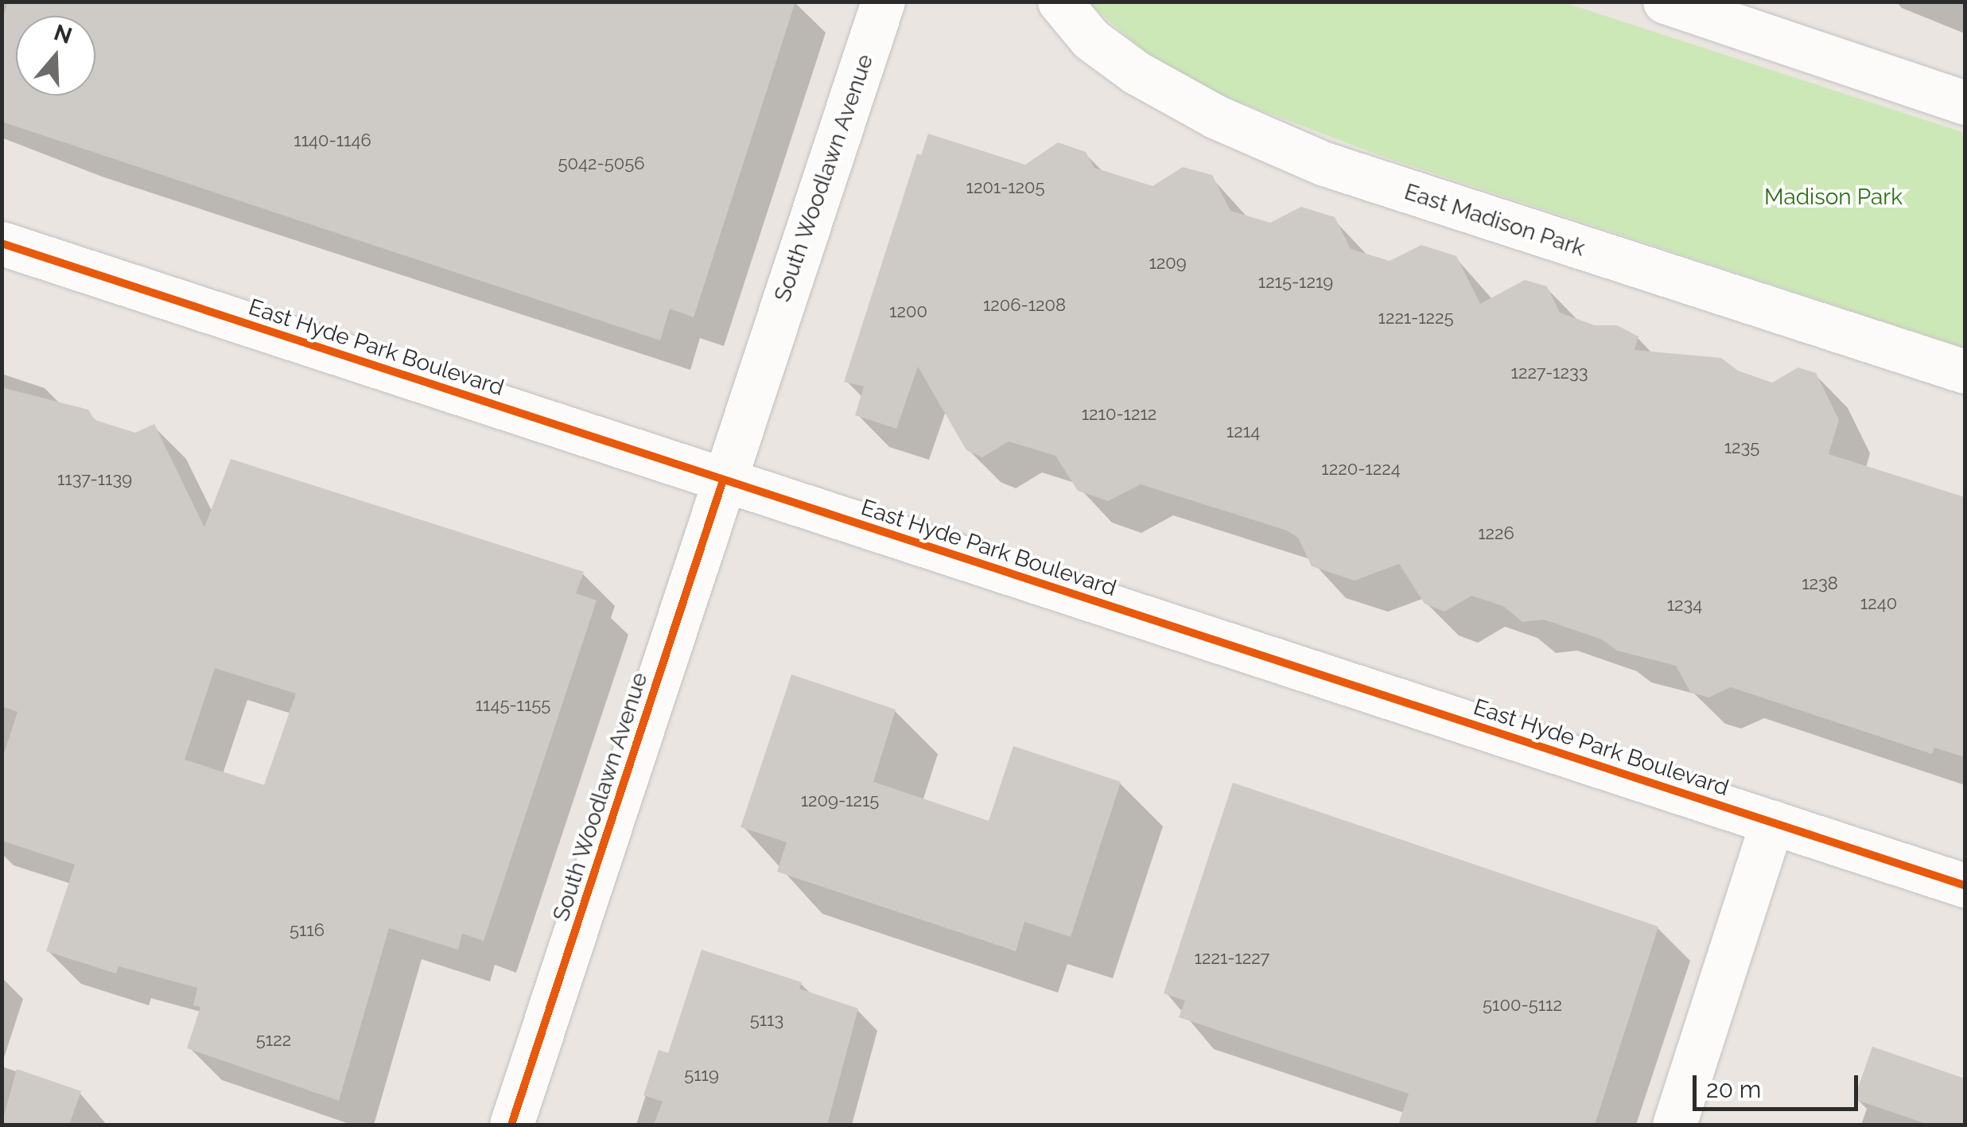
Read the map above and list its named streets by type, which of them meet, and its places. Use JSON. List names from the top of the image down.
{
  "streets": {
    "street": ["South Woodlawn Avenue", "East Madison Park", "East Hyde Park Boulevard"]
  },
  "crossings": [
    ["South Woodlawn Avenue", "East Hyde Park Boulevard"]
  ],
  "parks": ["Madison Park"],
  "house_numbers": [
    "1140-1146",
    "5042-5056",
    "1201-1205",
    "1209",
    "1215-1219",
    "1206-1208",
    "1200",
    "1221-1225",
    "1227-1233",
    "1210-1212",
    "1214",
    "1235",
    "1220-1224",
    "1137-1139",
    "1226",
    "1238",
    "1240",
    "1234",
    "1145-1155",
    "1209-1215",
    "5116",
    "1221-1227",
    "5100-5112",
    "5113",
    "5122",
    "5119"
  ],
  "scale_bar": "20 m",
  "north": "top"
}
